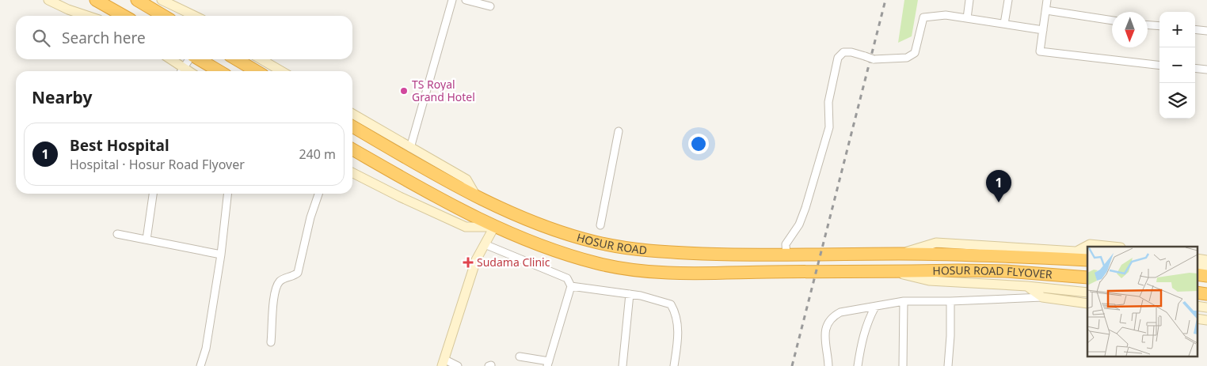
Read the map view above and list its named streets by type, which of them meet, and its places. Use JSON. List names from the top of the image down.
{
  "streets": {
    "highway": ["HOSUR ROAD", "HOSUR ROAD FLYOVER"]
  },
  "crossings": [
    ["HOSUR ROAD", "HOSUR ROAD FLYOVER"]
  ],
  "places": {
    "other": ["TS Royal Grand Hotel"],
    "health": ["Sudama Clinic"]
  },
  "north": "bottom",
  "page": {
    "map_buttons": ["+", "−"],
    "search": "Search here",
    "heading": "Nearby",
    "list": [
      {
        "mark": "1",
        "name": "Best Hospital",
        "note": "Hospital · Hosur Road Flyover",
        "value": "240 m"
      }
    ],
    "pins": "1"
  }
}
